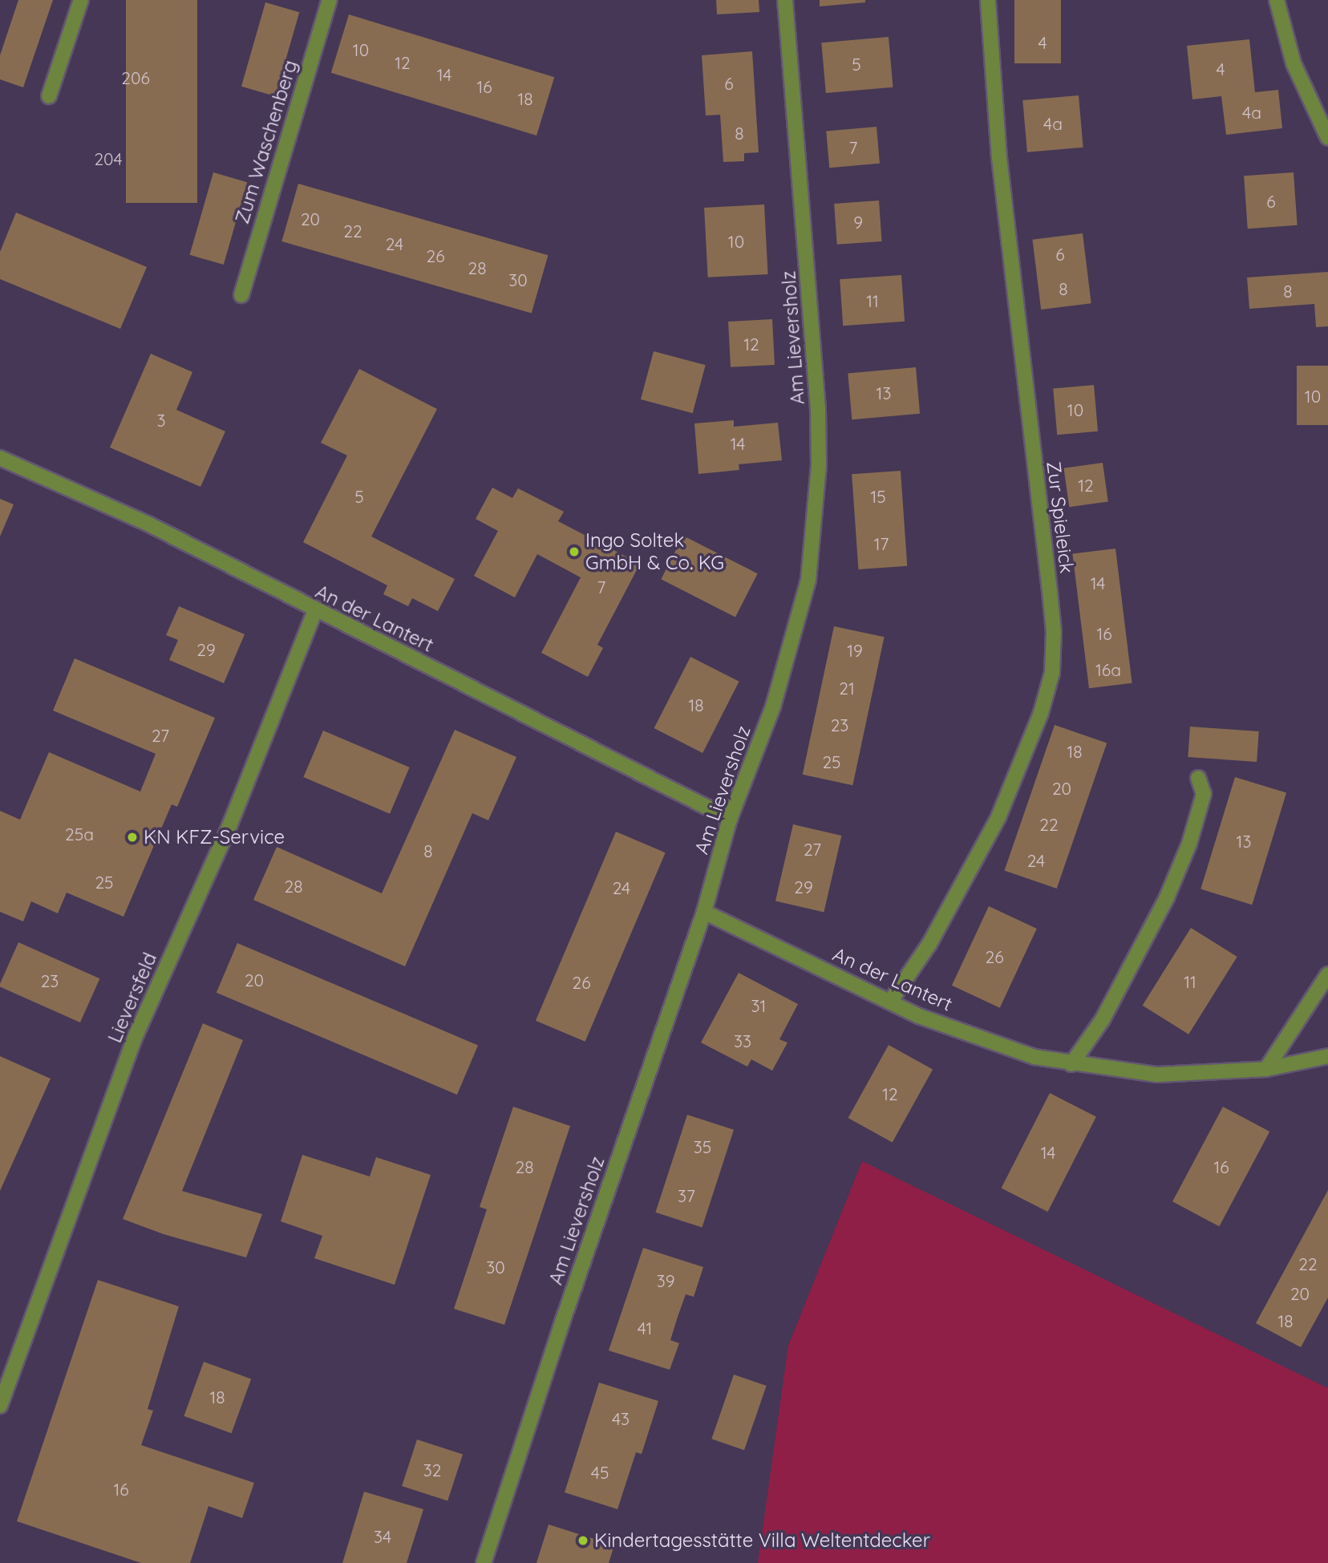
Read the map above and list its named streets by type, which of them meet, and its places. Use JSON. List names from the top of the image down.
{
  "streets": {
    "street": [
      "Zum Waschenberg",
      "Am Lieversholz",
      "Zur Spieleick",
      "An der Lantert",
      "Lieversfeld"
    ]
  },
  "crossings": [
    ["Am Lieversholz", "An der Lantert"],
    ["Zur Spieleick", "An der Lantert"],
    ["An der Lantert", "Lieversfeld"]
  ],
  "places": ["Ingo Soltek GmbH & Co. KG", "KN KFZ-Service", "Kindertagesstätte Villa Weltentdecker"],
  "house_numbers": [
    "4",
    "10",
    "12",
    "5",
    "4",
    "14",
    "206",
    "6",
    "16",
    "18",
    "4a",
    "4a",
    "8",
    "7",
    "204",
    "6",
    "20",
    "9",
    "22",
    "10",
    "24",
    "6",
    "26",
    "28",
    "30",
    "8",
    "8",
    "11",
    "12",
    "13",
    "10",
    "10",
    "3",
    "14",
    "12",
    "5",
    "15",
    "17",
    "14",
    "7",
    "16",
    "29",
    "19",
    "16a",
    "21",
    "18",
    "23",
    "27",
    "18",
    "25",
    "20",
    "22",
    "25a",
    "13",
    "27",
    "8",
    "24",
    "25",
    "28",
    "29",
    "24",
    "26",
    "20",
    "23",
    "11",
    "26",
    "31",
    "33",
    "12",
    "35",
    "14",
    "28",
    "16",
    "37",
    "22",
    "30",
    "39",
    "20",
    "18",
    "41",
    "18",
    "43",
    "32",
    "45",
    "16",
    "34"
  ]
}
